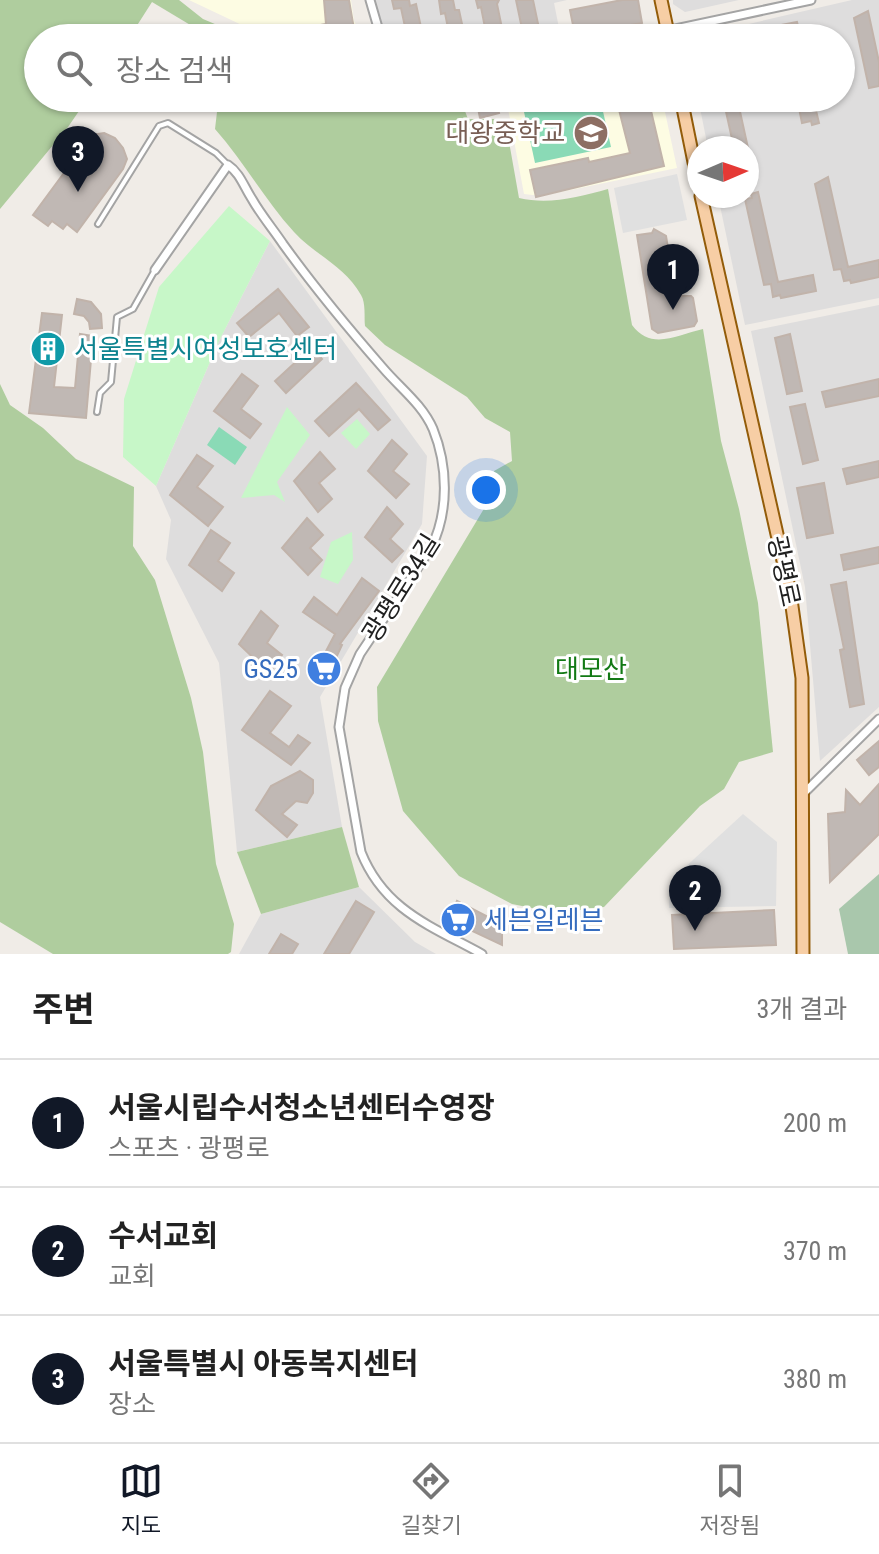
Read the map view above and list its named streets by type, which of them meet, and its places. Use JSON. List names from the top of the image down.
{
  "streets": {
    "main road": ["광평로"],
    "street": ["광평로34길"]
  },
  "parks": ["대모산"],
  "places": {
    "school or university": ["대왕중학교"],
    "building": ["서울특별시여성보호센터"],
    "supermarket": ["GS25", "세븐일레븐"]
  },
  "north": "right",
  "page": {
    "search": "장소 검색",
    "pins": ["3", "1", "2"],
    "heading": ["주변", "3개 결과"],
    "list": [
      {
        "mark": "1",
        "name": "서울시립수서청소년센터수영장",
        "note": "스포츠 · 광평로",
        "value": "200 m"
      },
      {
        "mark": "2",
        "name": "수서교회",
        "note": "교회",
        "value": "370 m"
      },
      {
        "mark": "3",
        "name": "서울특별시 아동복지센터",
        "note": "장소",
        "value": "380 m"
      }
    ],
    "nav": ["지도", "길찾기", "저장됨"]
  }
}
